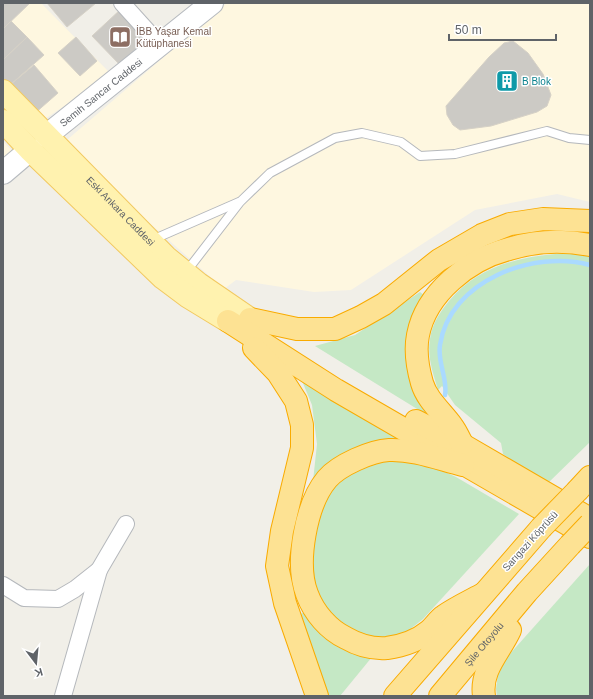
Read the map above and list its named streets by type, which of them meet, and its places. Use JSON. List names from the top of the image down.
{
  "streets": {
    "highway": ["Sarıgazi Köprüsü", "Şile Otoyolu"],
    "main road": ["Eski Ankara Caddesi"],
    "street": ["Semih Sancar Caddesi"]
  },
  "crossings": [
    ["Semih Sancar Caddesi", "Eski Ankara Caddesi"]
  ],
  "places": {
    "library": ["İBB Yaşar Kemal Kütüphanesi"],
    "building": ["B Blok"]
  },
  "scale_bar": "50 m",
  "north": "bottom"
}
